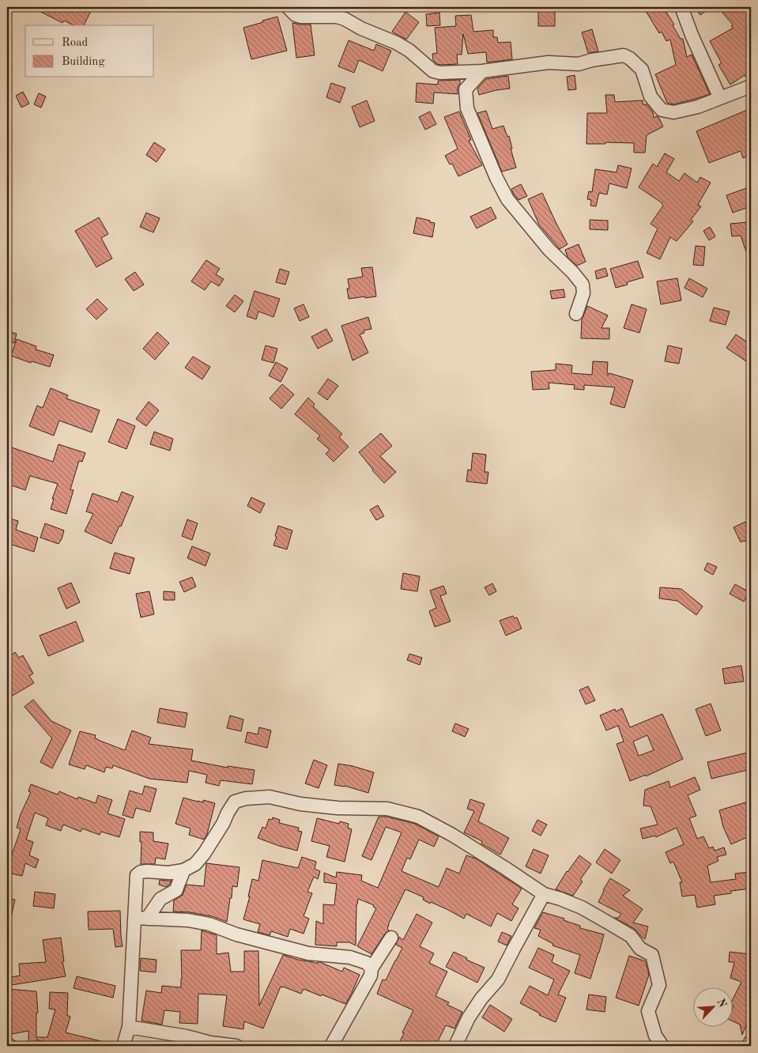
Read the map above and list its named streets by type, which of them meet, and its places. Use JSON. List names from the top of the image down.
{
  "legend": ["Road", "Building"],
  "north": "top right"
}
